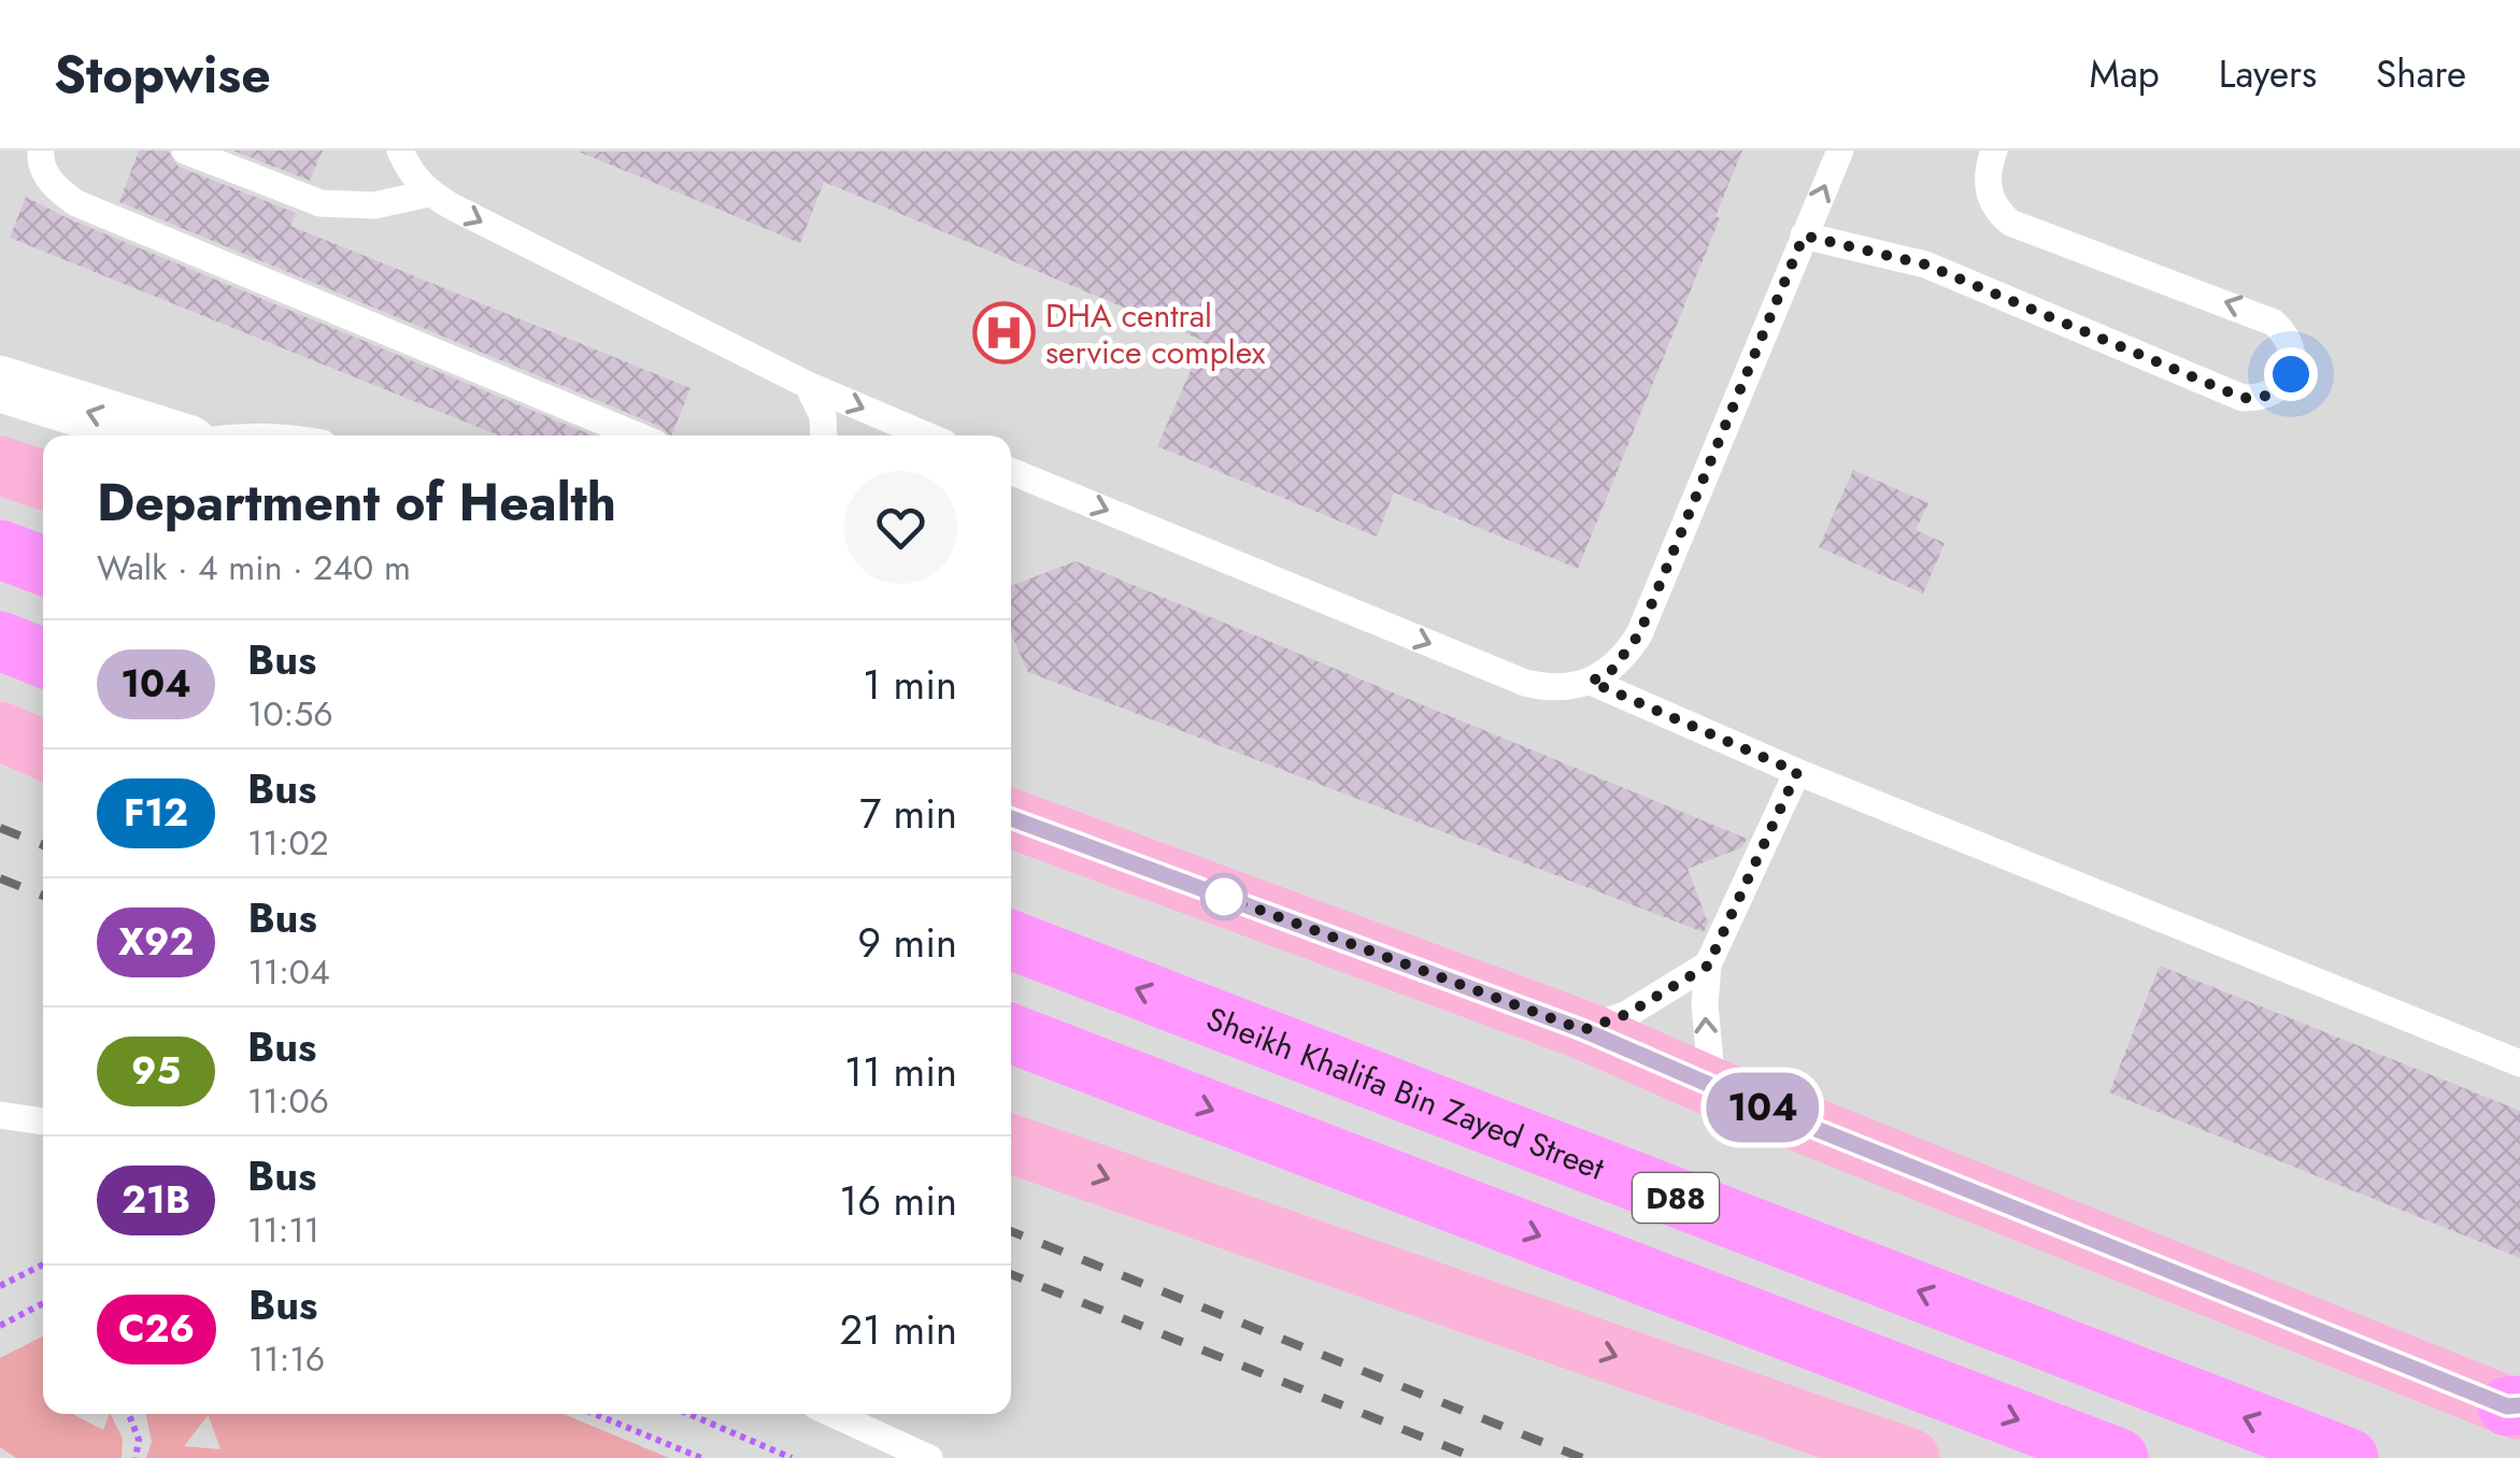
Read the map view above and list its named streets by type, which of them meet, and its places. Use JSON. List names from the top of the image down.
{
  "streets": {
    "main road": ["Sheikh Khalifa Bin Zayed Street", "D88"]
  },
  "places": {
    "hospital": ["DHA central service complex"]
  },
  "lines": ["bus line 104"],
  "page": {
    "header": "Stopwise",
    "nav": ["Map", "Layers", "Share"],
    "on_map": "104",
    "heading": ["Department of Health", "Walk · 4 min · 240 m"],
    "list": [
      {
        "mark": "104",
        "name": "Bus",
        "note": "10:56",
        "value": "1 min"
      },
      {
        "mark": "F12",
        "name": "Bus",
        "note": "11:02",
        "value": "7 min"
      },
      {
        "mark": "X92",
        "name": "Bus",
        "note": "11:04",
        "value": "9 min"
      },
      {
        "mark": "95",
        "name": "Bus",
        "note": "11:06",
        "value": "11 min"
      },
      {
        "mark": "21B",
        "name": "Bus",
        "note": "11:11",
        "value": "16 min"
      },
      {
        "mark": "C26",
        "name": "Bus",
        "note": "11:16",
        "value": "21 min"
      }
    ]
  }
}
